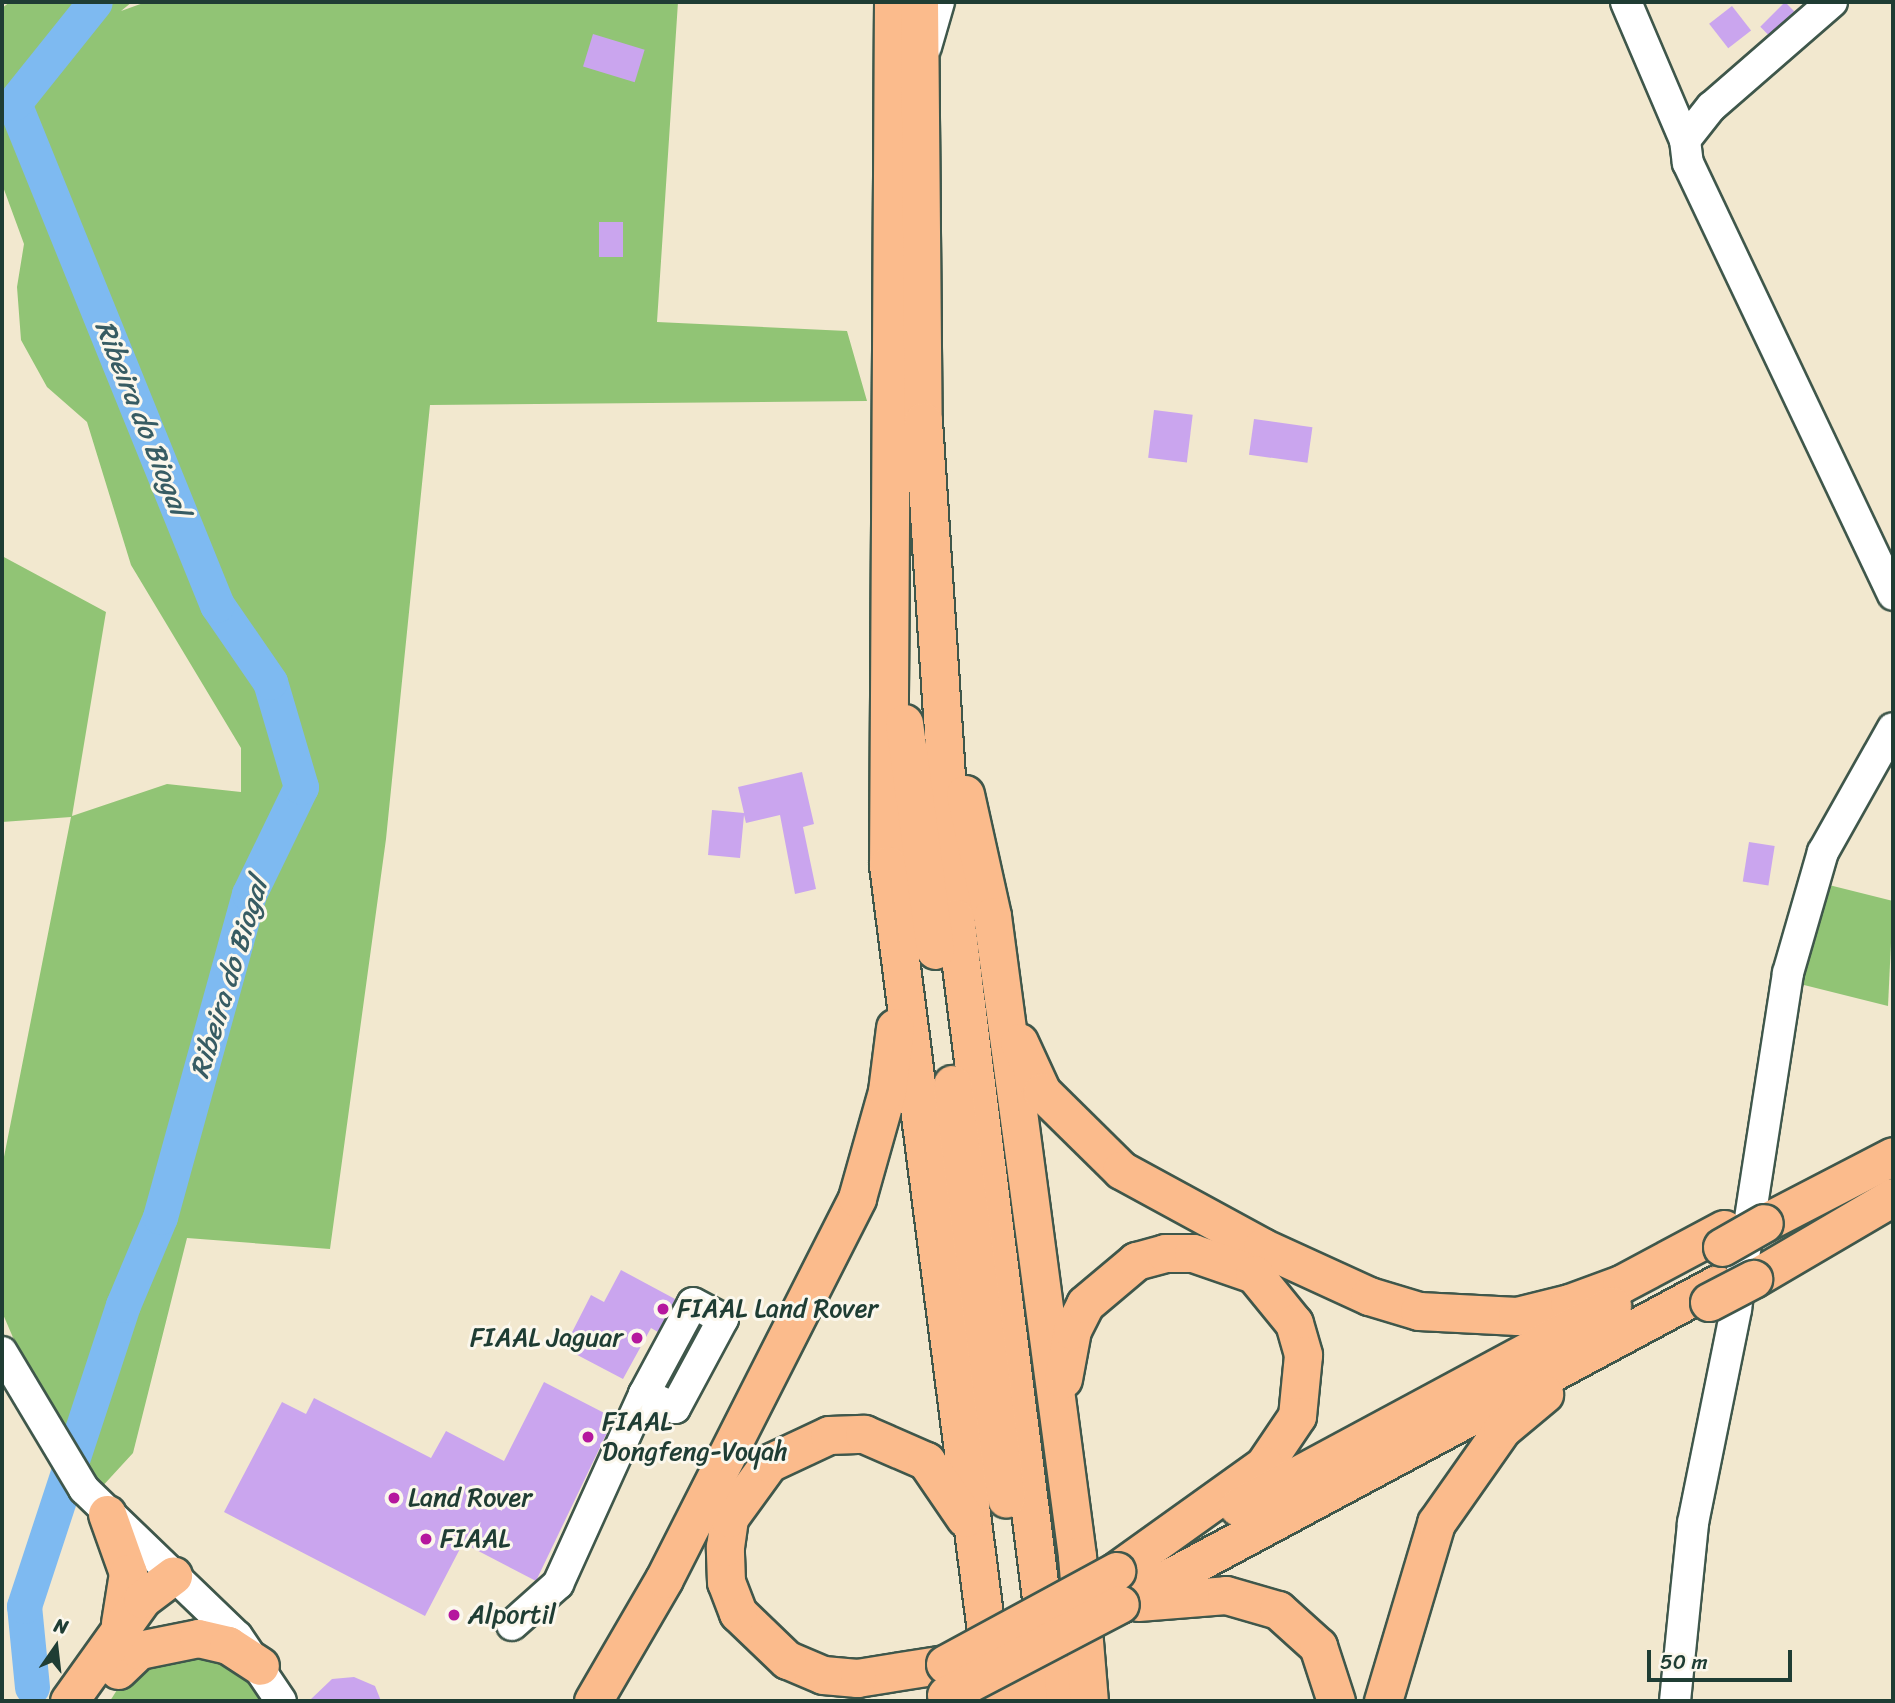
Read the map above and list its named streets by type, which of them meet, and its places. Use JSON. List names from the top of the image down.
{
  "water": ["Ribeira do Biogal"],
  "places": [
    "FIAAL Land Rover",
    "FIAAL Jaguar",
    "FIAAL Dongfeng-Voyah",
    "Land Rover",
    "FIAAL",
    "Alportil"
  ],
  "scale_bar": "50 m",
  "north": "top"
}
